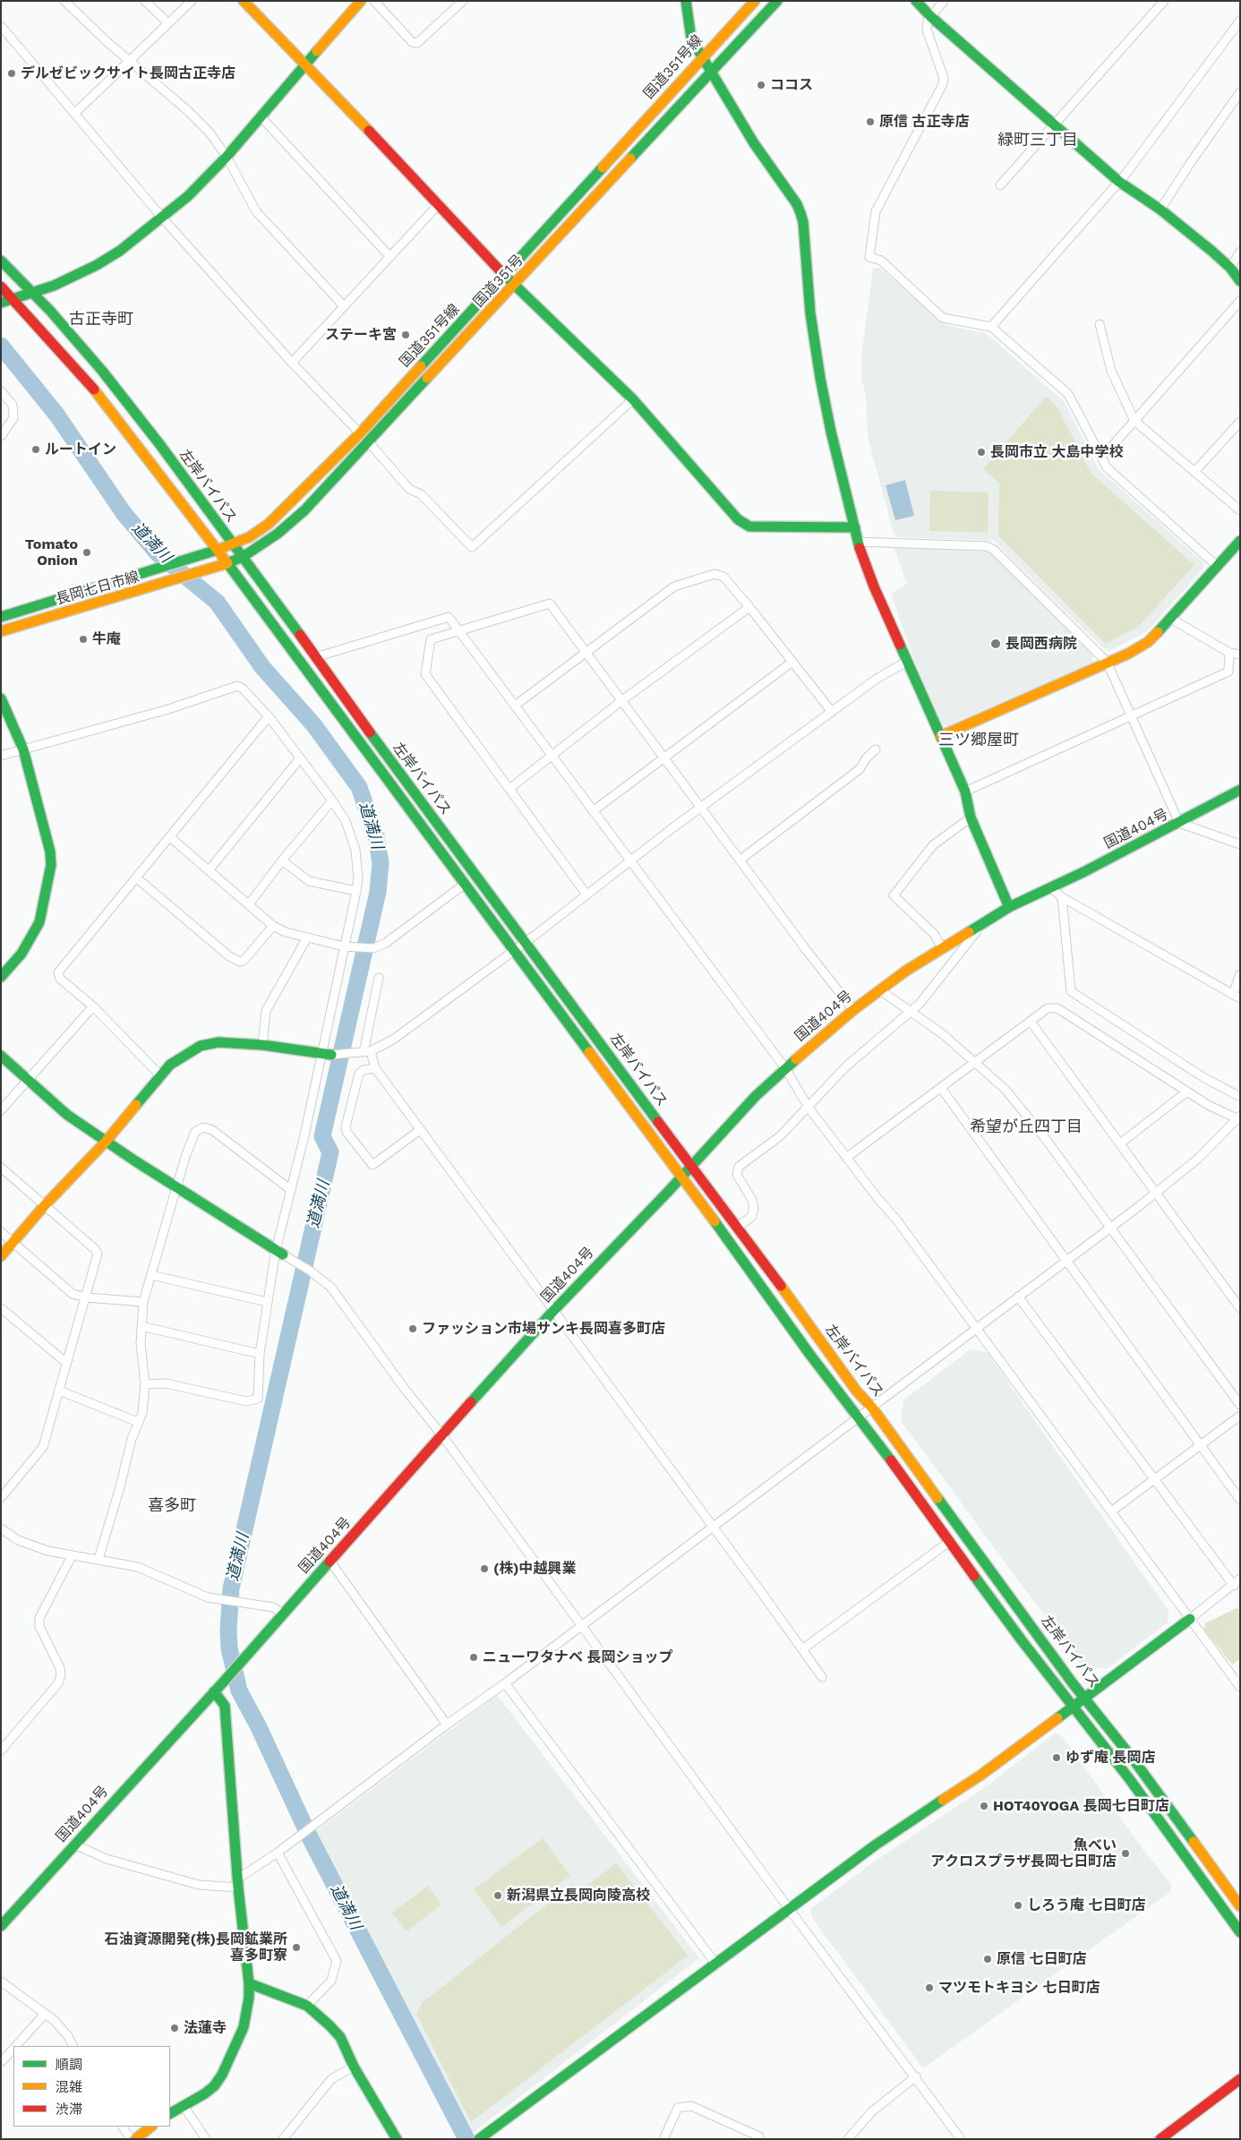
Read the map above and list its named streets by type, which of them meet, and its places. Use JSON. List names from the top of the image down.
{
  "streets": {
    "main road": [
      "国道351号線",
      "国道351号",
      "左岸バイパス",
      "長岡七日市線",
      "国道404号"
    ]
  },
  "crossings": [
    ["国道351号線", "左岸バイパス"],
    ["国道351号線", "長岡七日市線"],
    ["国道351号", "左岸バイパス"],
    ["国道351号", "長岡七日市線"],
    ["左岸バイパス", "長岡七日市線"],
    ["左岸バイパス", "国道404号"]
  ],
  "districts": [
    "緑町三丁目",
    "古正寺町",
    "三ツ郷屋町",
    "希望が丘四丁目",
    "喜多町"
  ],
  "water": ["道満川"],
  "places": [
    "デルゼビックサイト長岡古正寺店",
    "ココス",
    "原信 古正寺店",
    "ステーキ宮",
    "ルートイン",
    "長岡市立 大島中学校",
    "Tomato Onion",
    "牛庵",
    "長岡西病院",
    "ファッション市場サンキ長岡喜多町店",
    "(株)中越興業",
    "ニューワタナベ 長岡ショップ",
    "ゆず庵 長岡店",
    "HOT40YOGA 長岡七日町店",
    "魚べい アクロスプラザ長岡七日町店",
    "新潟県立長岡向陵高校",
    "しろう庵 七日町店",
    "石油資源開発(株)長岡鉱業所 喜多町寮",
    "原信 七日町店",
    "マツモトキヨシ 七日町店",
    "法蓮寺"
  ],
  "legend": ["順調", "混雑", "渋滞"]
}
